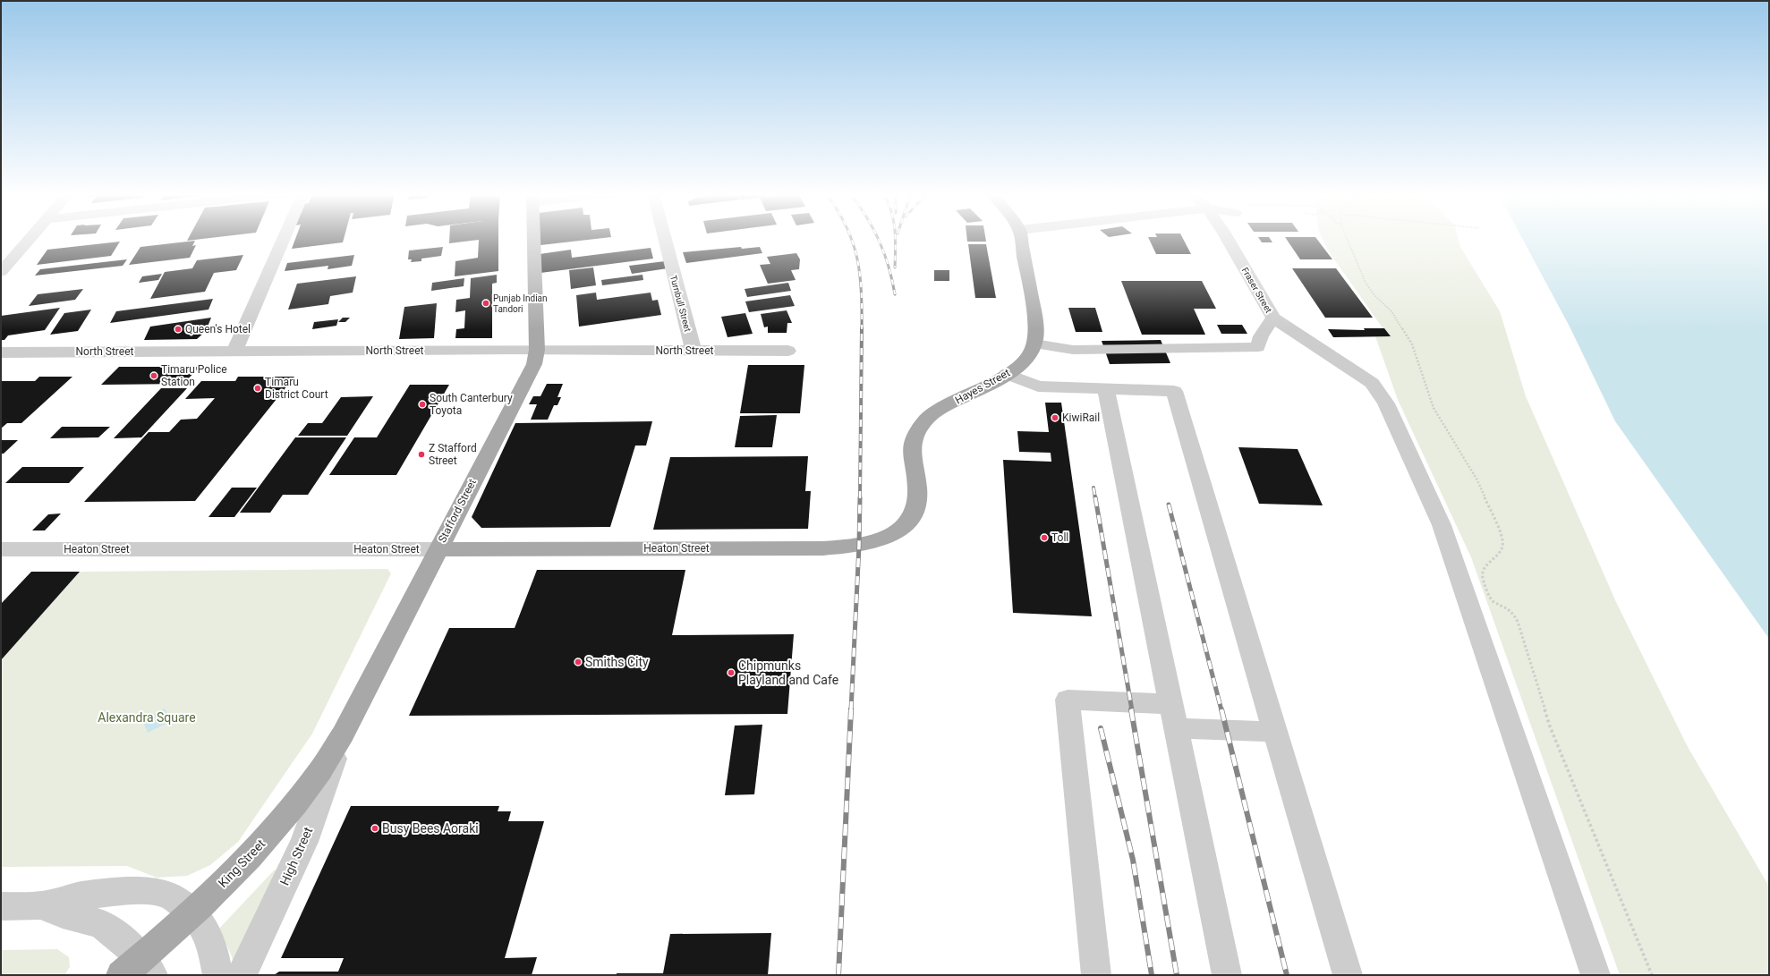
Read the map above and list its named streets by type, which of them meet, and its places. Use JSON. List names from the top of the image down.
{
  "streets": {
    "main road": [
      "Hayes Street",
      "Stafford Street",
      "Heaton Street",
      "King Street"
    ],
    "street": [
      "Fraser Street",
      "Turnbull Street",
      "North Street",
      "High Street"
    ]
  },
  "crossings": [
    ["Turnbull Street", "North Street"],
    ["North Street", "Stafford Street"],
    ["Hayes Street", "Heaton Street"],
    ["Stafford Street", "Heaton Street"],
    ["Stafford Street", "High Street"],
    ["Stafford Street", "King Street"],
    ["High Street", "King Street"]
  ],
  "parks": ["Alexandra Square"],
  "places": [
    "Punjab Indian Tandori",
    "Queen's Hotel",
    "Timaru Police Station",
    "Timaru District Court",
    "South Canterbury Toyota",
    "KiwiRail",
    "Z Stafford Street",
    "Toll",
    "Smiths City",
    "Chipmunks Playland and Cafe",
    "Busy Bees Aoraki"
  ]
}
